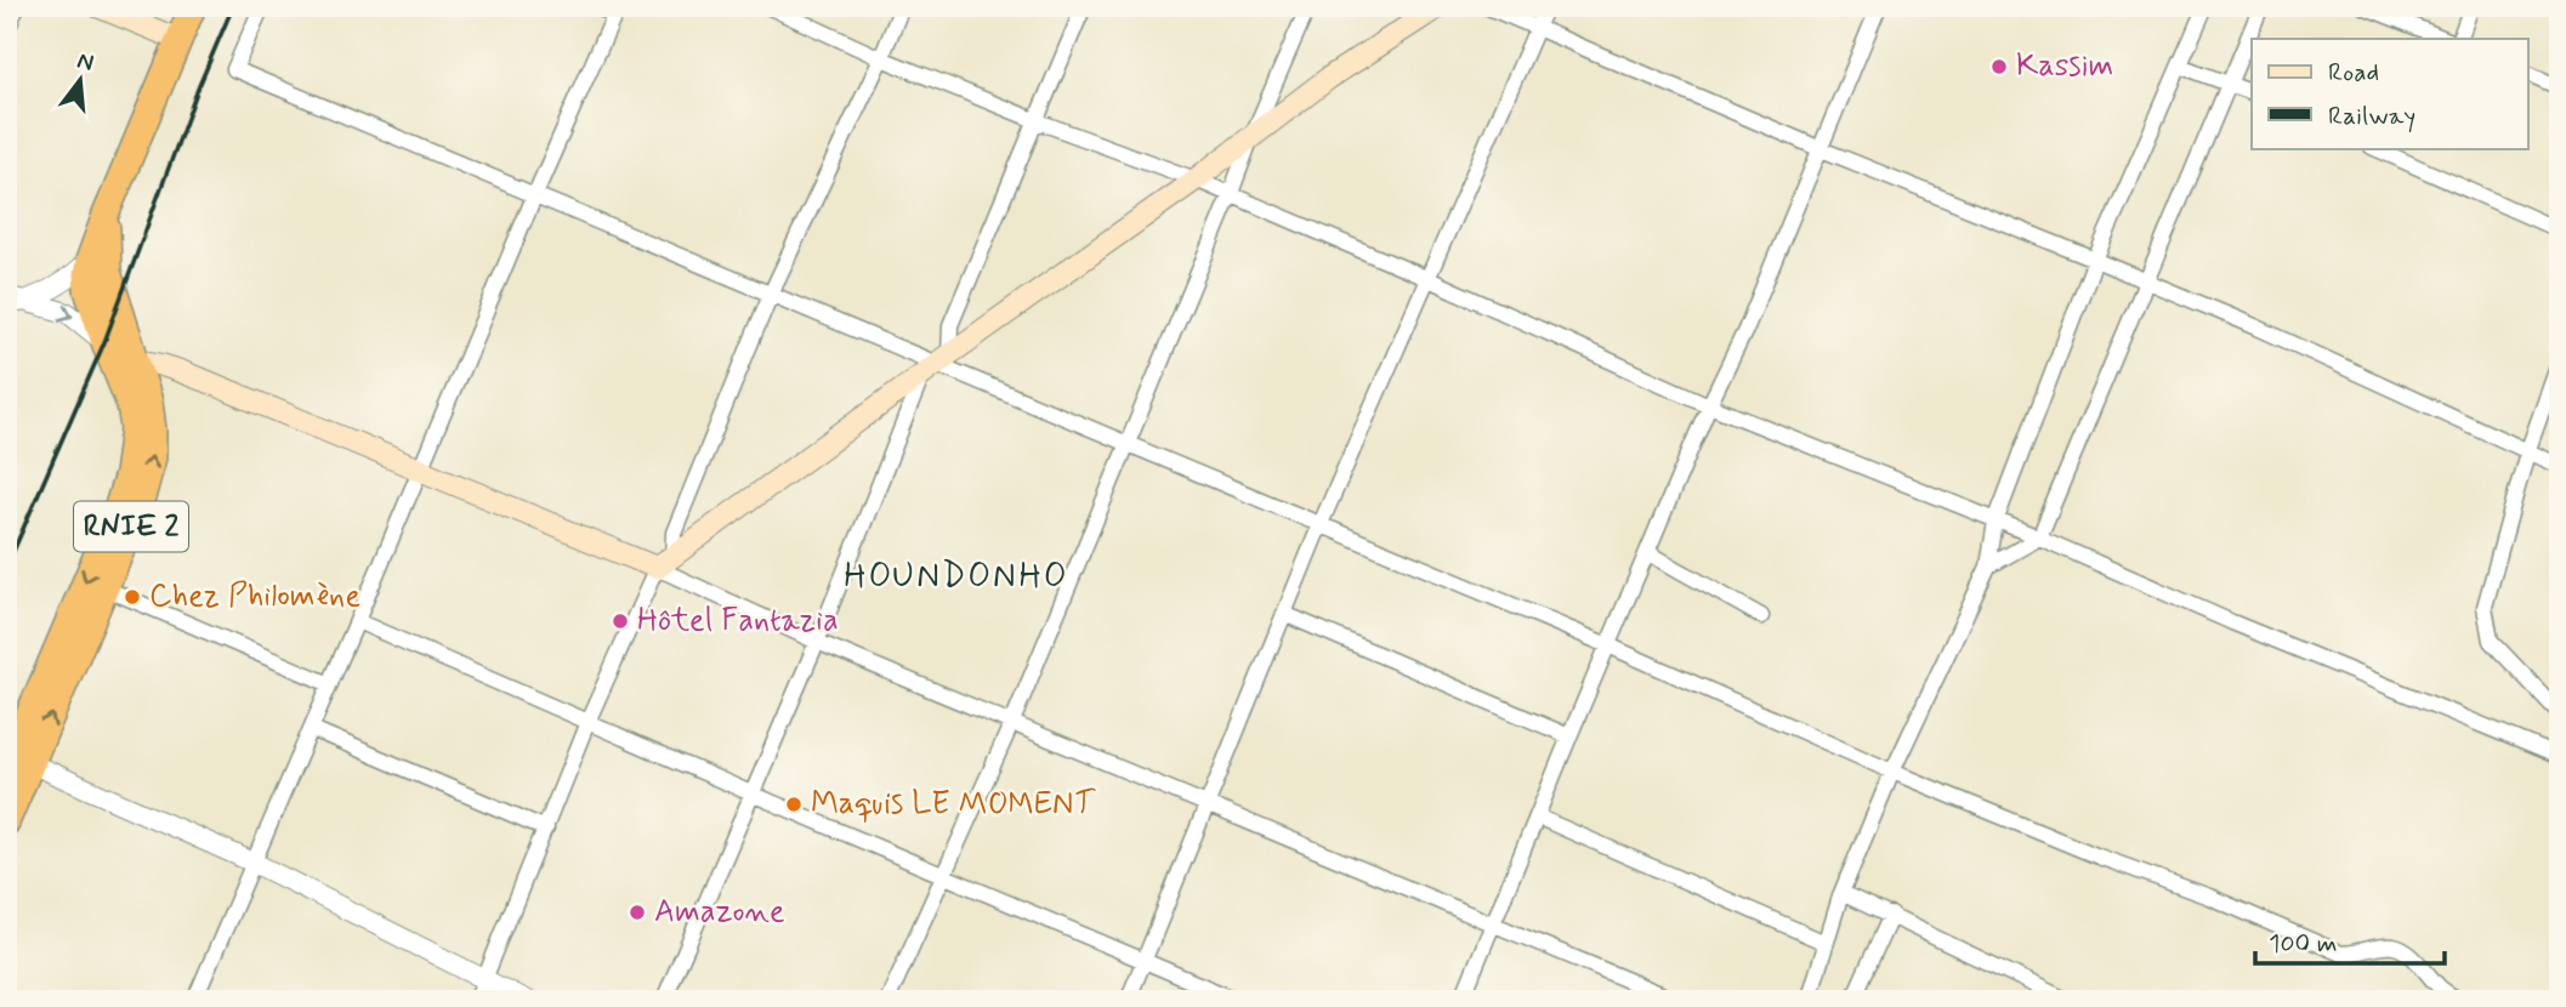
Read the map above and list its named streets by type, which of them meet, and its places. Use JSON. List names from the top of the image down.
{
  "streets": {
    "highway": ["RNIE 2"]
  },
  "districts": ["HOUNDONHO"],
  "places": [
    "Kassim",
    "Chez Philomène",
    "Hôtel Fantazia",
    "Maquis LE MOMENT",
    "Amazone"
  ],
  "legend": ["Road", "Railway"],
  "scale_bar": "100 m",
  "north": "top"
}
